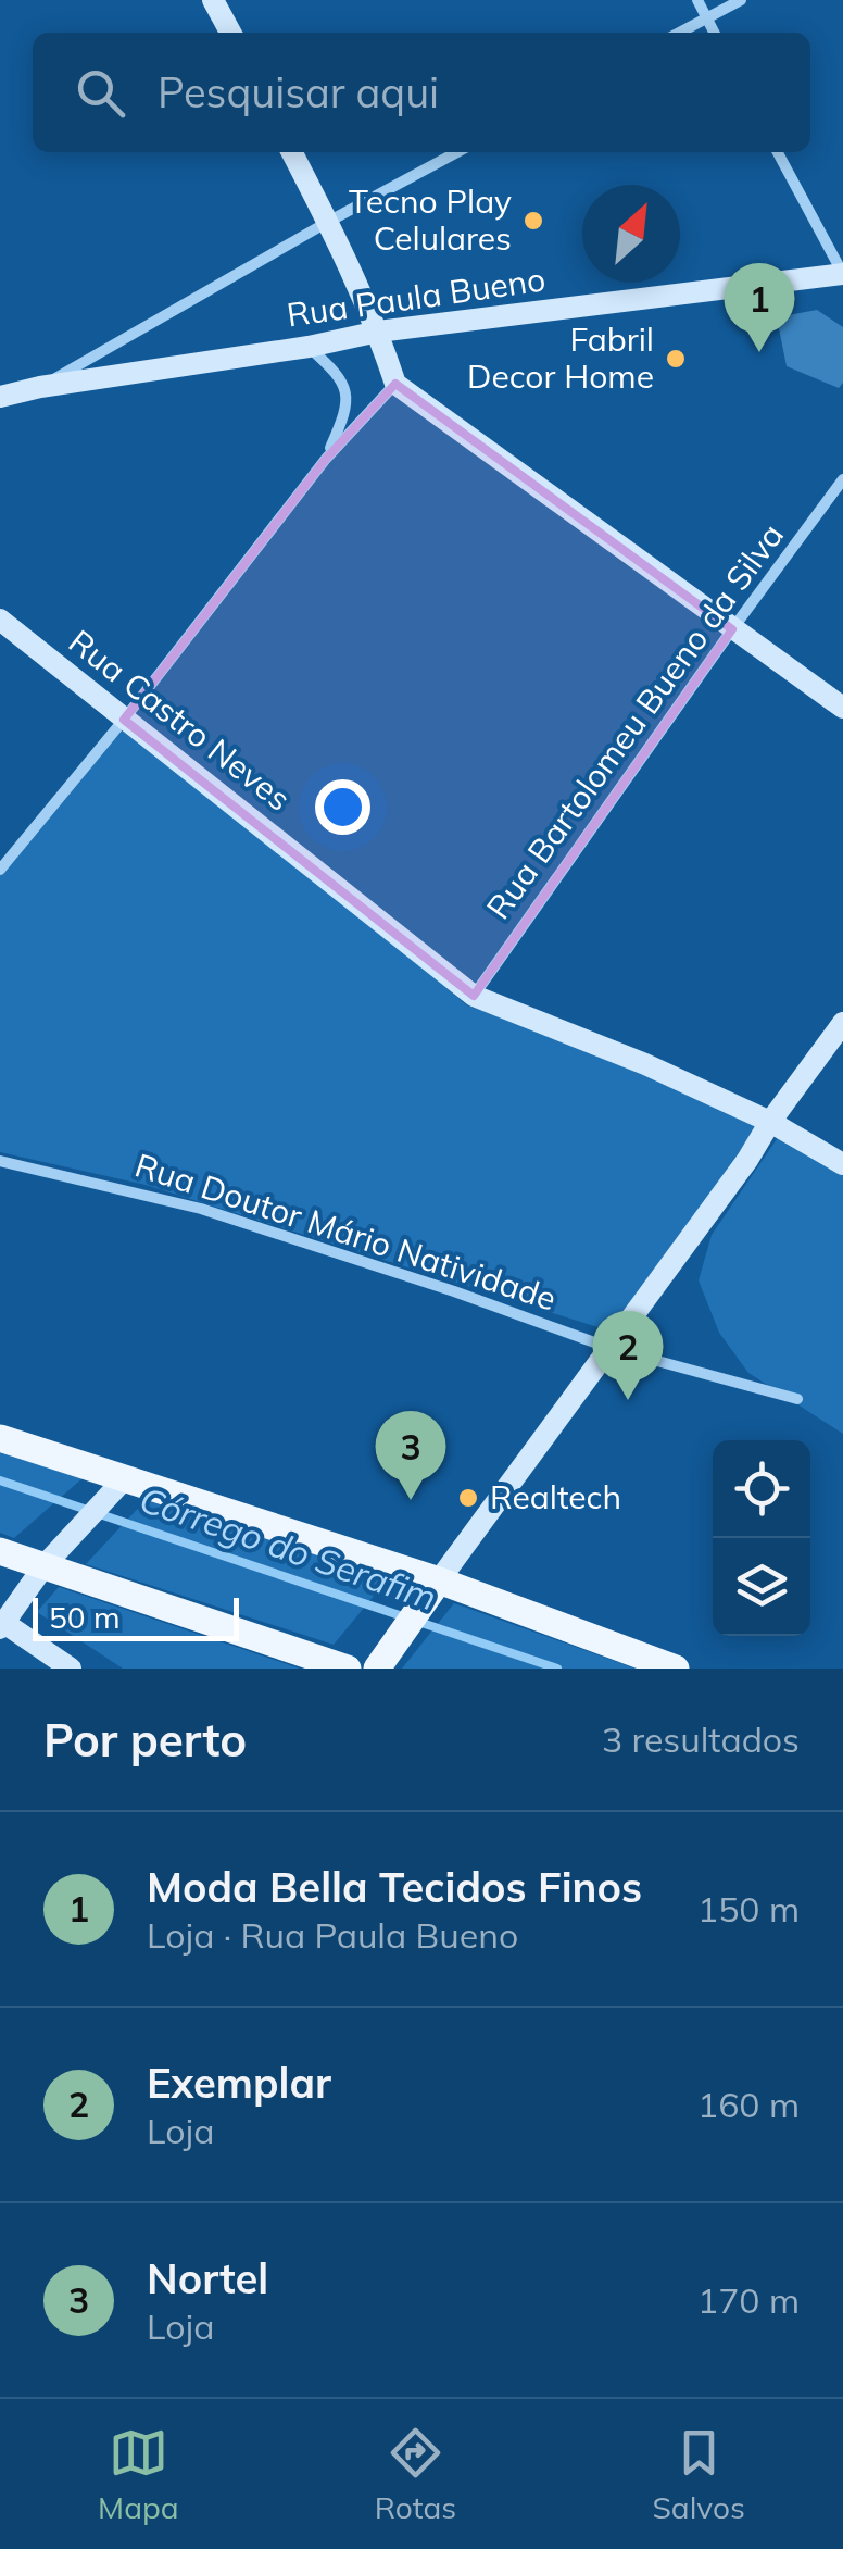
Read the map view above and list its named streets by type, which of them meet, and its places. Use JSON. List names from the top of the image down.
{
  "streets": {
    "main road": ["Rua Paula Bueno", "Rua Castro Neves"],
    "street": ["Rua Bartolomeu Bueno da Silva", "Rua Doutor Mário Natividade"]
  },
  "crossings": [
    ["Rua Castro Neves", "Rua Bartolomeu Bueno da Silva"]
  ],
  "water": ["Córrego do Serafim"],
  "places": ["Tecno Play Celulares", "Fabril Decor Home", "Realtech"],
  "scale_bar": "50 m",
  "north": "top right",
  "page": {
    "search": "Pesquisar aqui",
    "pins": ["1", "2", "3"],
    "scale": "50 m",
    "heading": ["Por perto", "3 resultados"],
    "list": [
      {
        "mark": "1",
        "name": "Moda Bella Tecidos Finos",
        "note": "Loja · Rua Paula Bueno",
        "value": "150 m"
      },
      {
        "mark": "2",
        "name": "Exemplar",
        "note": "Loja",
        "value": "160 m"
      },
      {
        "mark": "3",
        "name": "Nortel",
        "note": "Loja",
        "value": "170 m"
      }
    ],
    "nav": ["Mapa", "Rotas", "Salvos"]
  }
}
